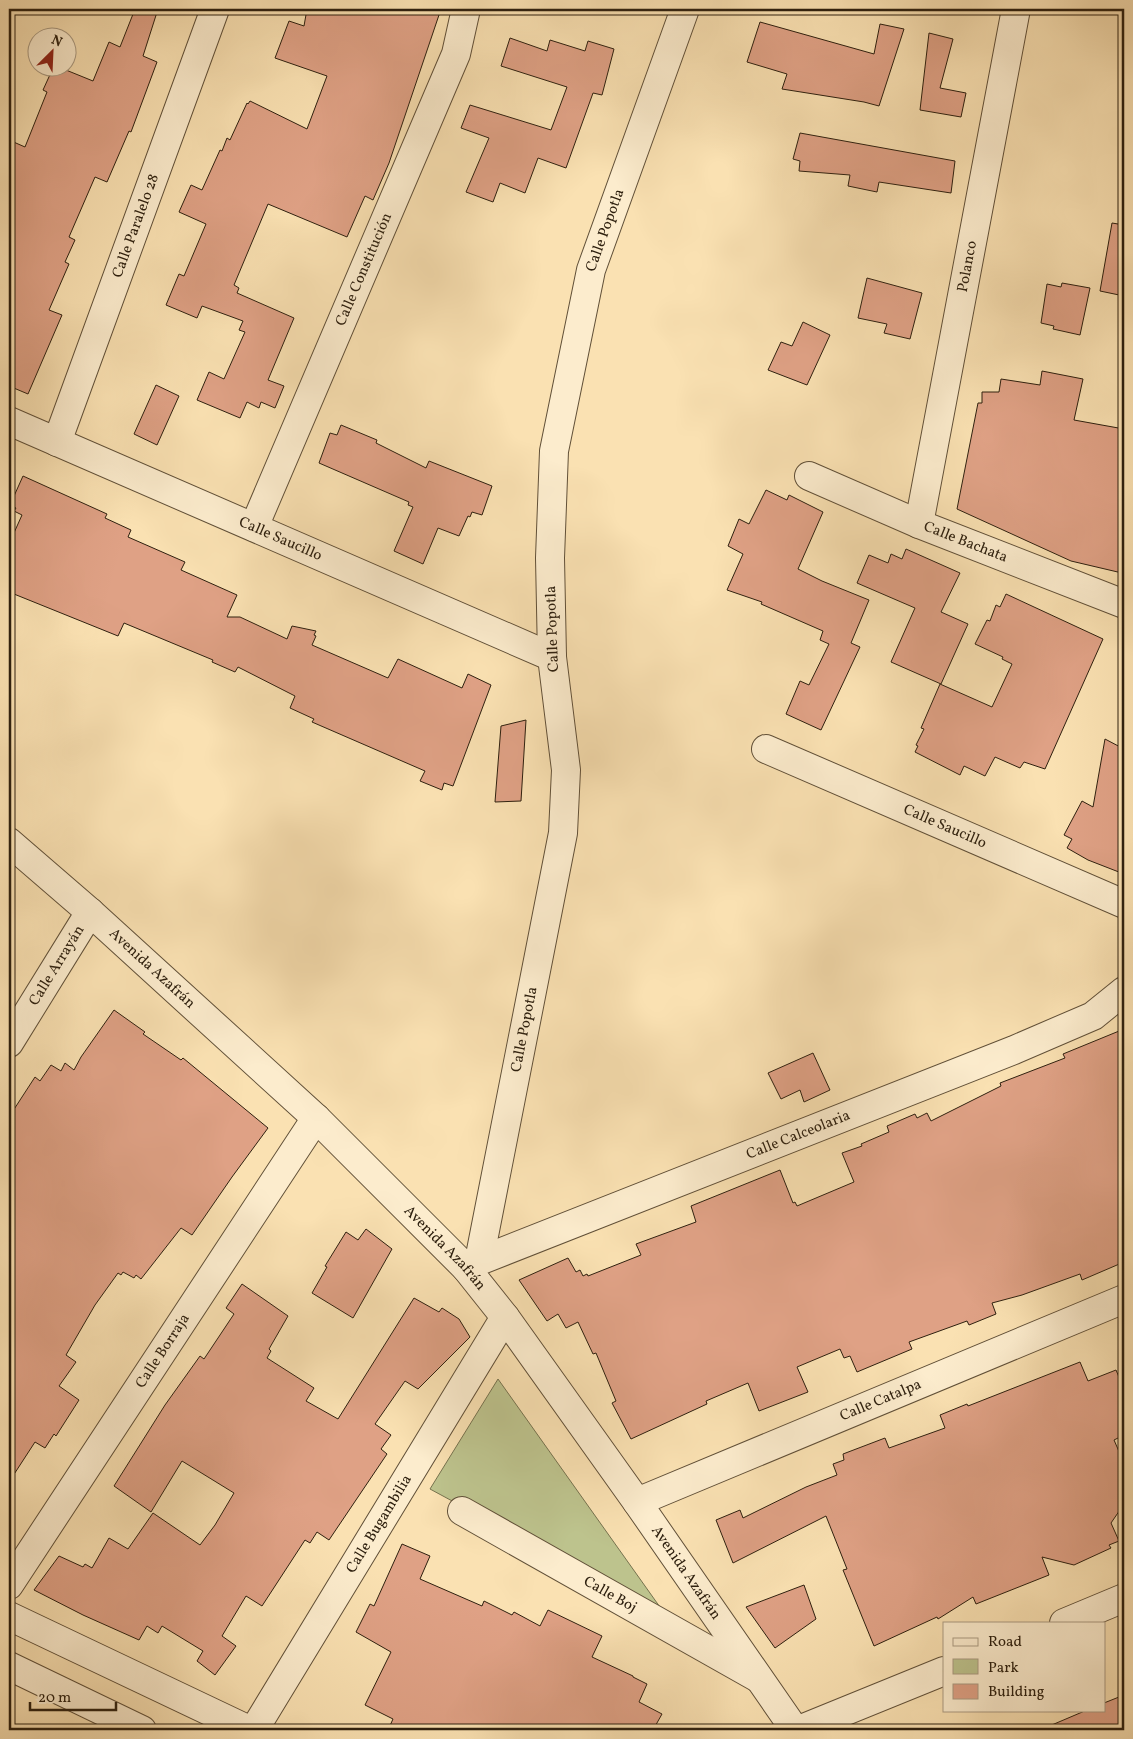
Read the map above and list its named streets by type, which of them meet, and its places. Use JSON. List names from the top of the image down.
{
  "streets": {
    "street": [
      "Calle Paralelo 28",
      "Calle Popotla",
      "Polanco",
      "Calle Constitución",
      "Calle Saucillo",
      "Calle Bachata",
      "Calle Arrayán",
      "Avenida Azafrán",
      "Calle Calceolaria",
      "Calle Borraja",
      "Calle Catalpa",
      "Calle Bugambilia",
      "Calle Boj"
    ]
  },
  "crossings": [
    ["Calle Paralelo 28", "Calle Saucillo"],
    ["Calle Popotla", "Calle Saucillo"],
    ["Calle Popotla", "Avenida Azafrán"],
    ["Calle Popotla", "Calle Calceolaria"],
    ["Polanco", "Calle Bachata"],
    ["Calle Constitución", "Calle Saucillo"],
    ["Calle Arrayán", "Avenida Azafrán"],
    ["Avenida Azafrán", "Calle Calceolaria"],
    ["Avenida Azafrán", "Calle Borraja"],
    ["Avenida Azafrán", "Calle Catalpa"],
    ["Avenida Azafrán", "Calle Bugambilia"],
    ["Avenida Azafrán", "Calle Boj"]
  ],
  "legend": ["Road", "Park", "Building"],
  "scale_bar": "20 m",
  "north": "top right"
}
